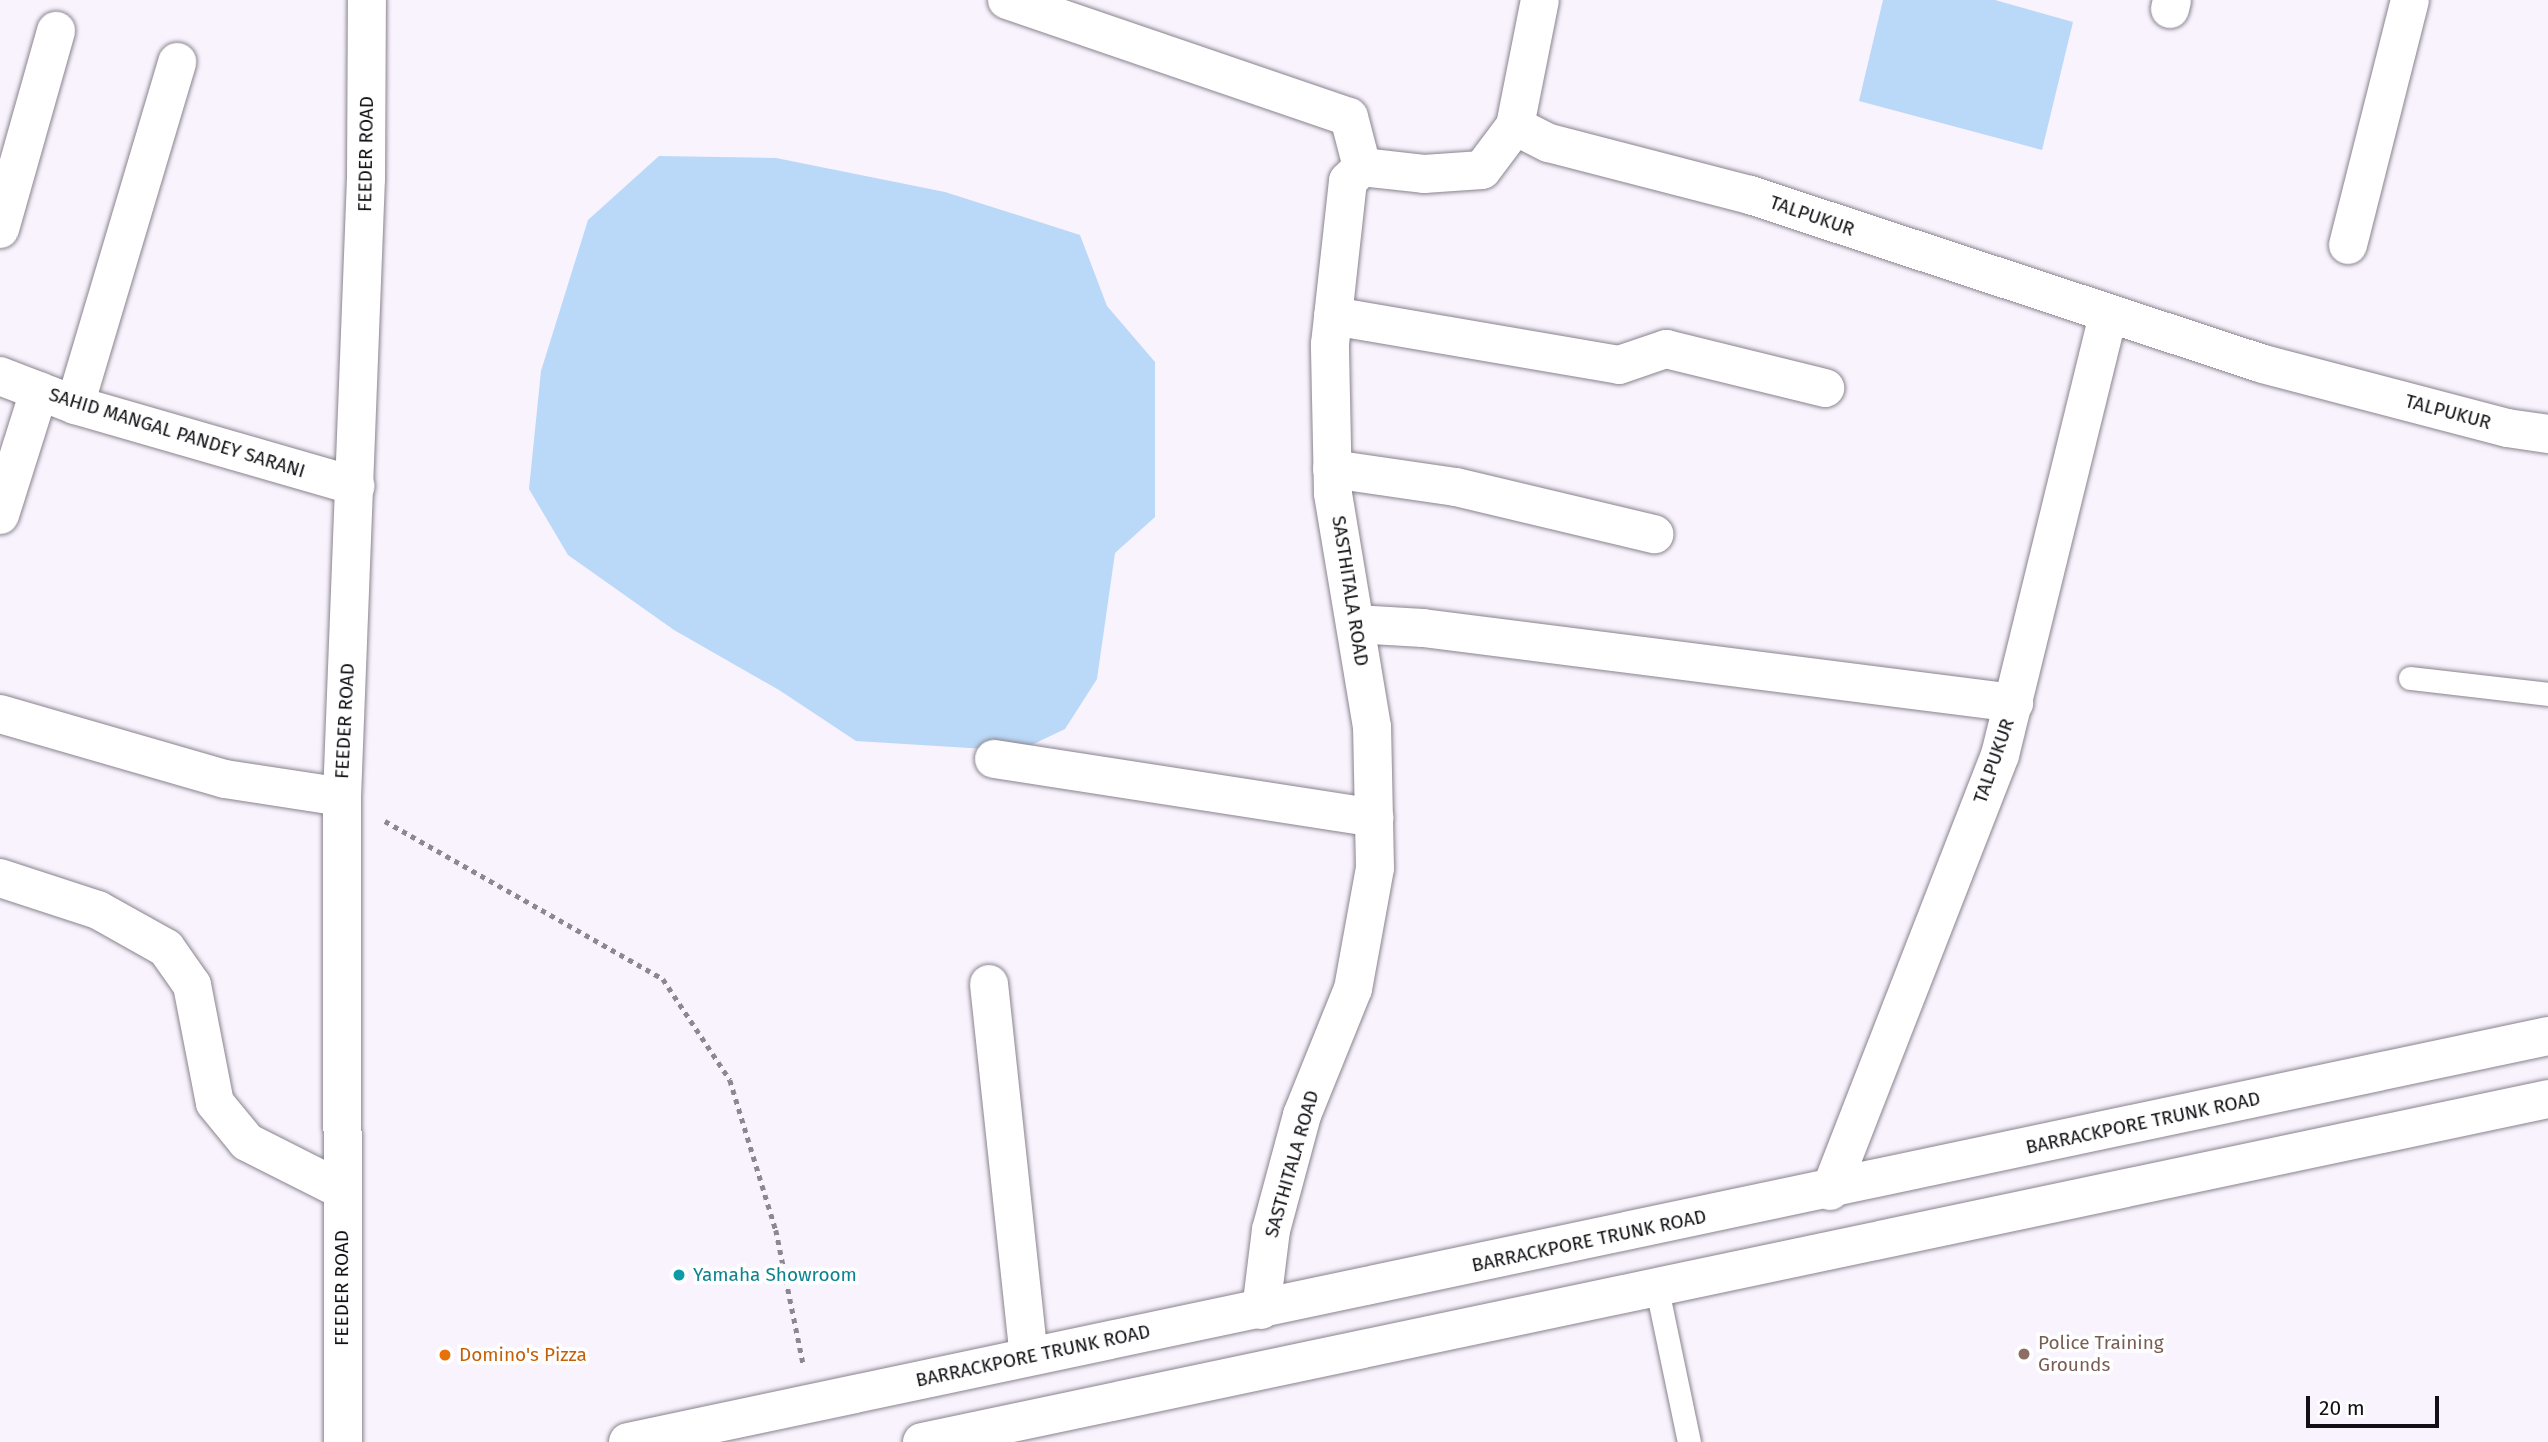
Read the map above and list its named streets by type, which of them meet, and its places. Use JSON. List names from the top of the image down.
{
  "streets": {
    "street": [
      "FEEDER ROAD",
      "TALPUKUR",
      "SAHID MANGAL PANDEY SARANI",
      "SASTHITALA ROAD",
      "BARRACKPORE TRUNK ROAD"
    ]
  },
  "crossings": [
    ["FEEDER ROAD", "SAHID MANGAL PANDEY SARANI"],
    ["TALPUKUR", "BARRACKPORE TRUNK ROAD"],
    ["SASTHITALA ROAD", "BARRACKPORE TRUNK ROAD"]
  ],
  "places": ["Yamaha Showroom", "Police Training Grounds", "Domino's Pizza"],
  "scale_bar": "20 m"
}
